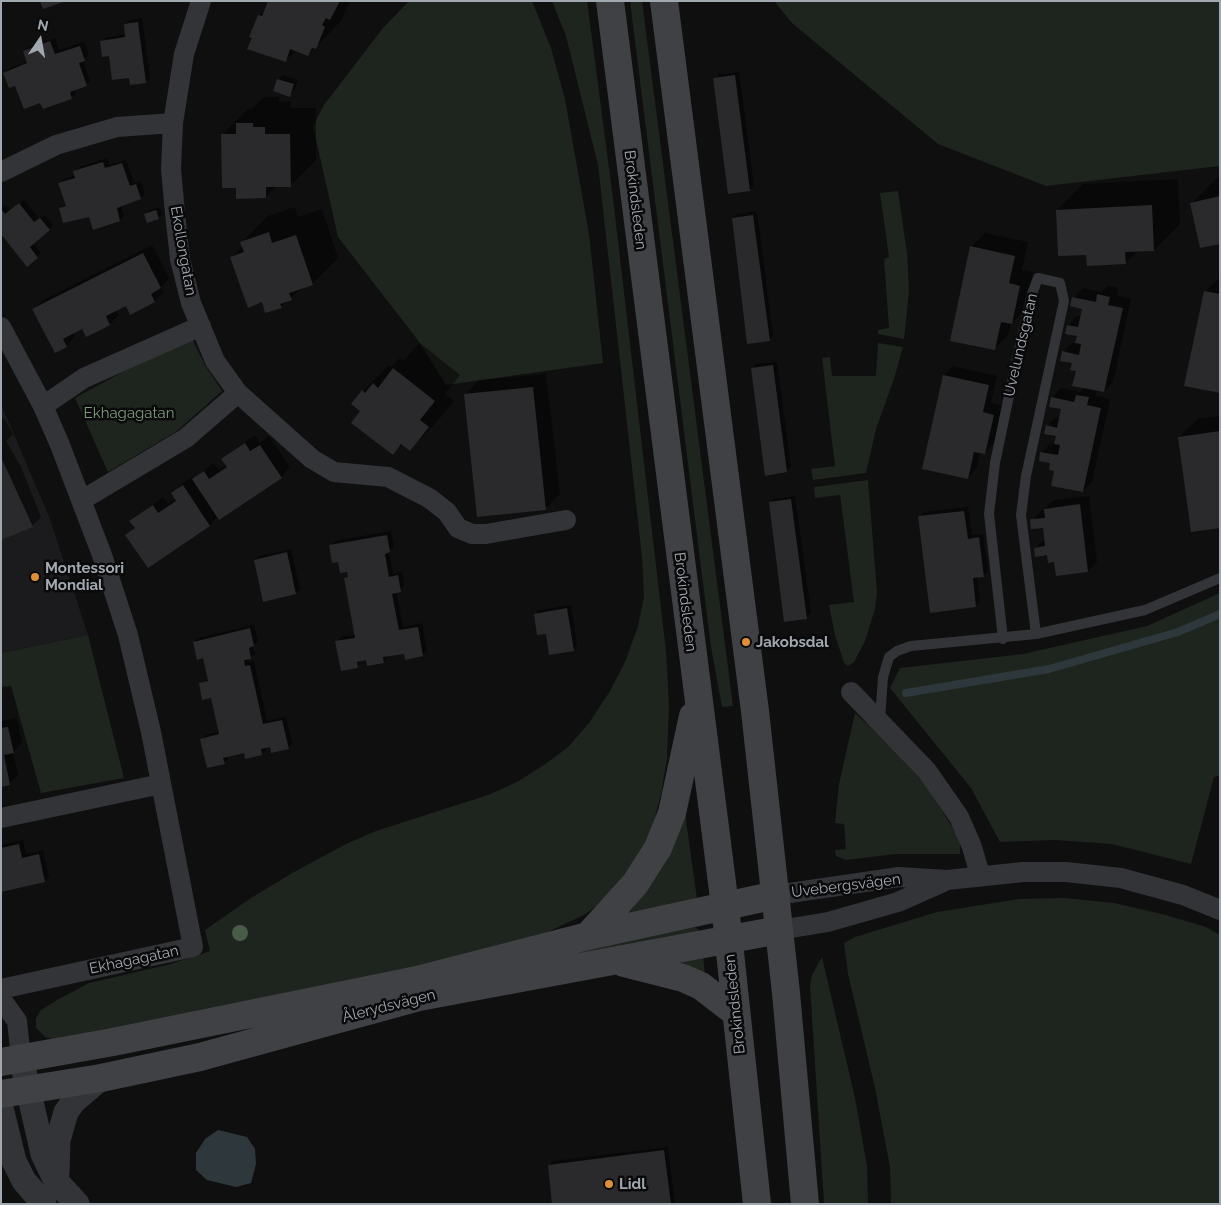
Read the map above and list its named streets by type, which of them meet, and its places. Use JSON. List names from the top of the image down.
{
  "streets": {
    "main road": ["Brokindsleden", "Ålerydsvägen"],
    "street": ["Ekollongatan", "Uvebergsvägen", "Ekhagagatan"],
    "lane": ["Uvelundsgatan"]
  },
  "crossings": [
    ["Brokindsleden", "Ålerydsvägen"],
    ["Uvebergsvägen", "Ålerydsvägen"]
  ],
  "parks": ["Ekhagagatan"],
  "places": ["Montessori Mondial", "Jakobsdal", "Lidl"],
  "north": "top"
}
